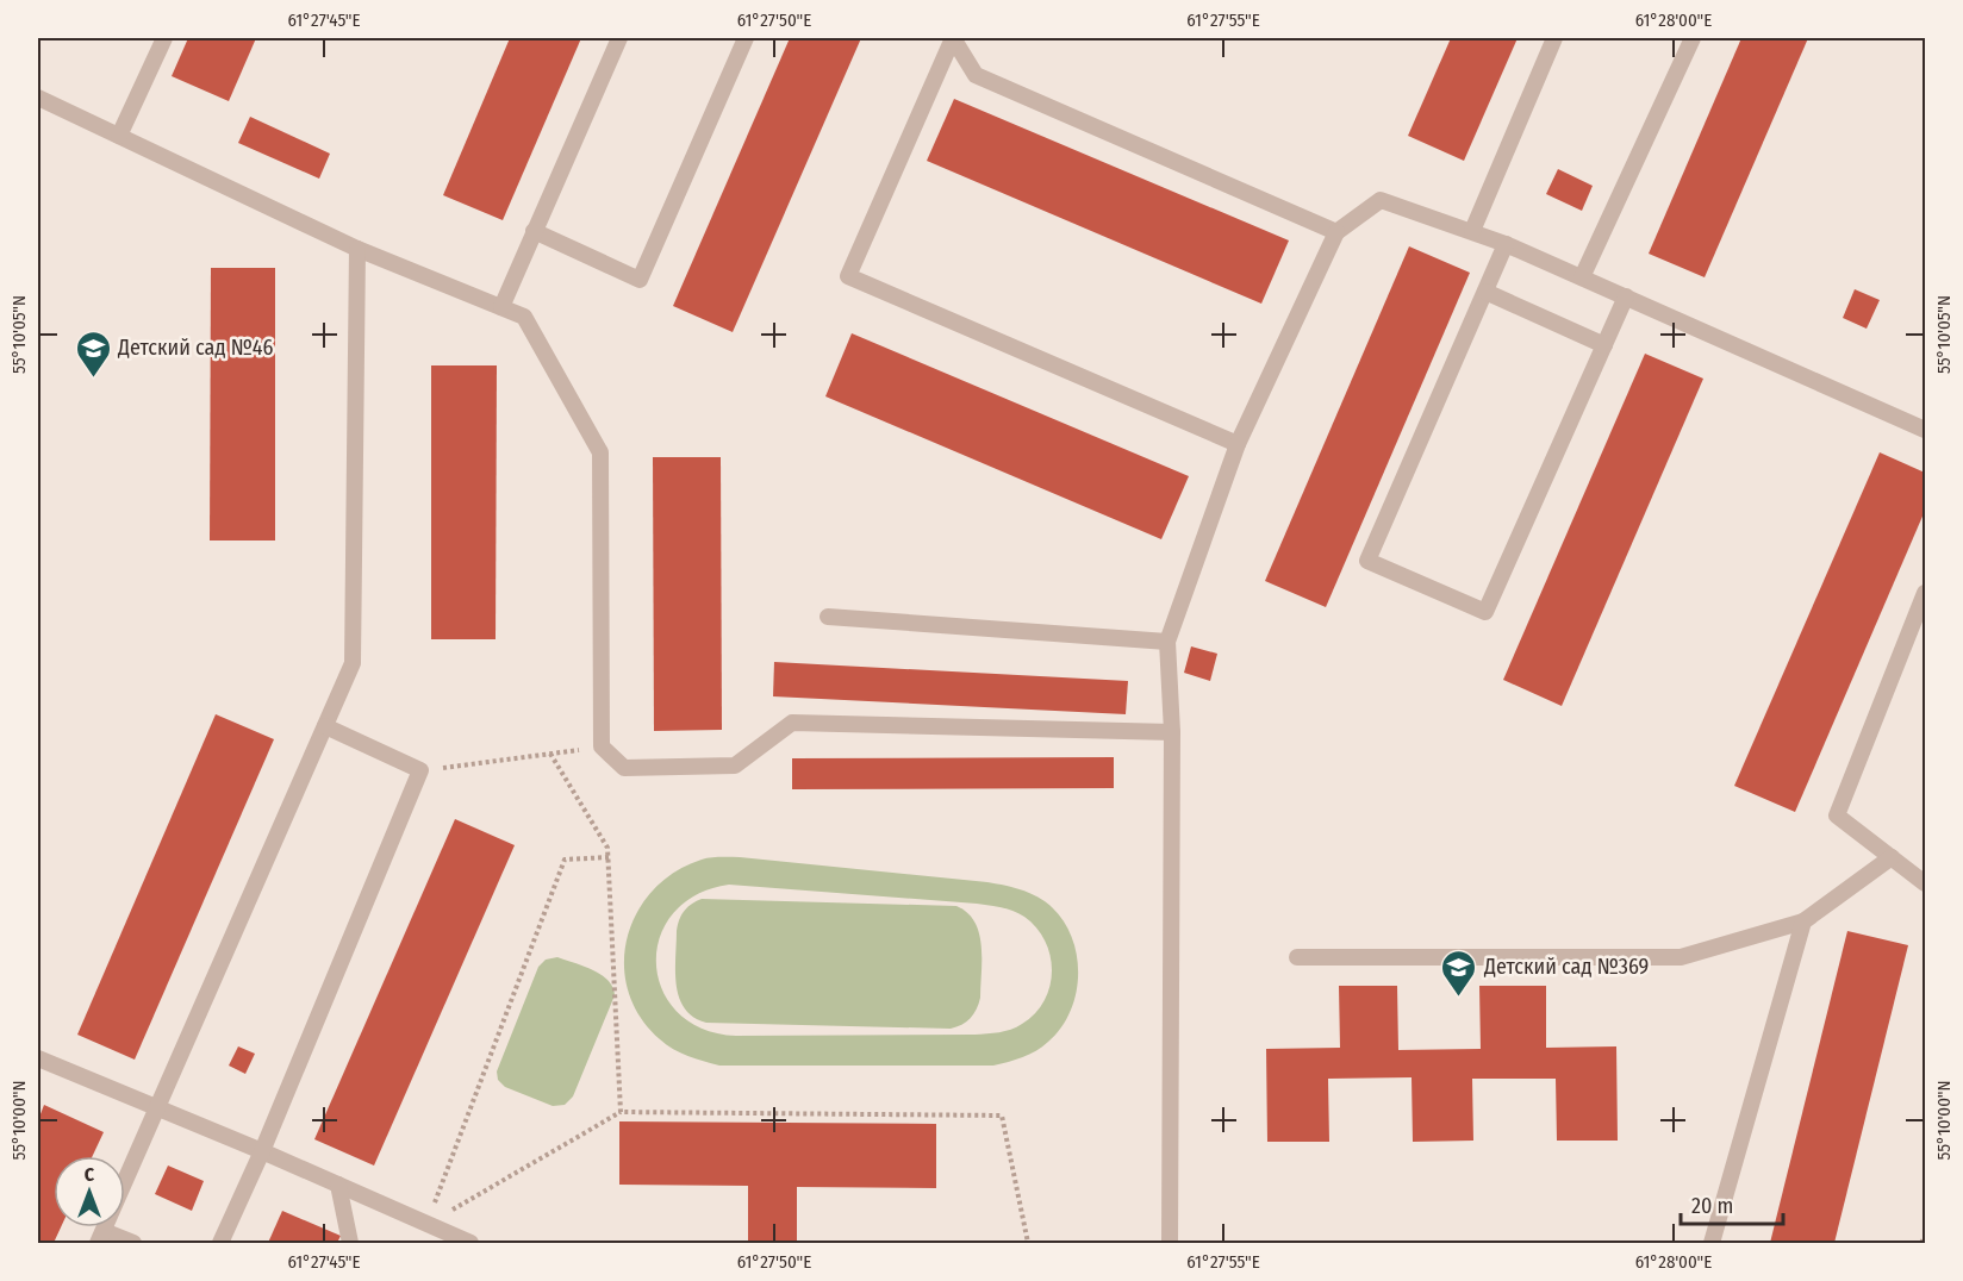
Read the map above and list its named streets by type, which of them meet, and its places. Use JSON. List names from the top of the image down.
{
  "places": {
    "school or university": ["Детский сад №46", "Детский сад №369"]
  },
  "scale_bar": "20 m",
  "north": "top",
  "coordinates": [
    "61°27'45\"E",
    "61°27'50\"E",
    "61°27'55\"E",
    "61°28'00\"E",
    "55°10'05\"N",
    "55°10'00\"N"
  ]
}
